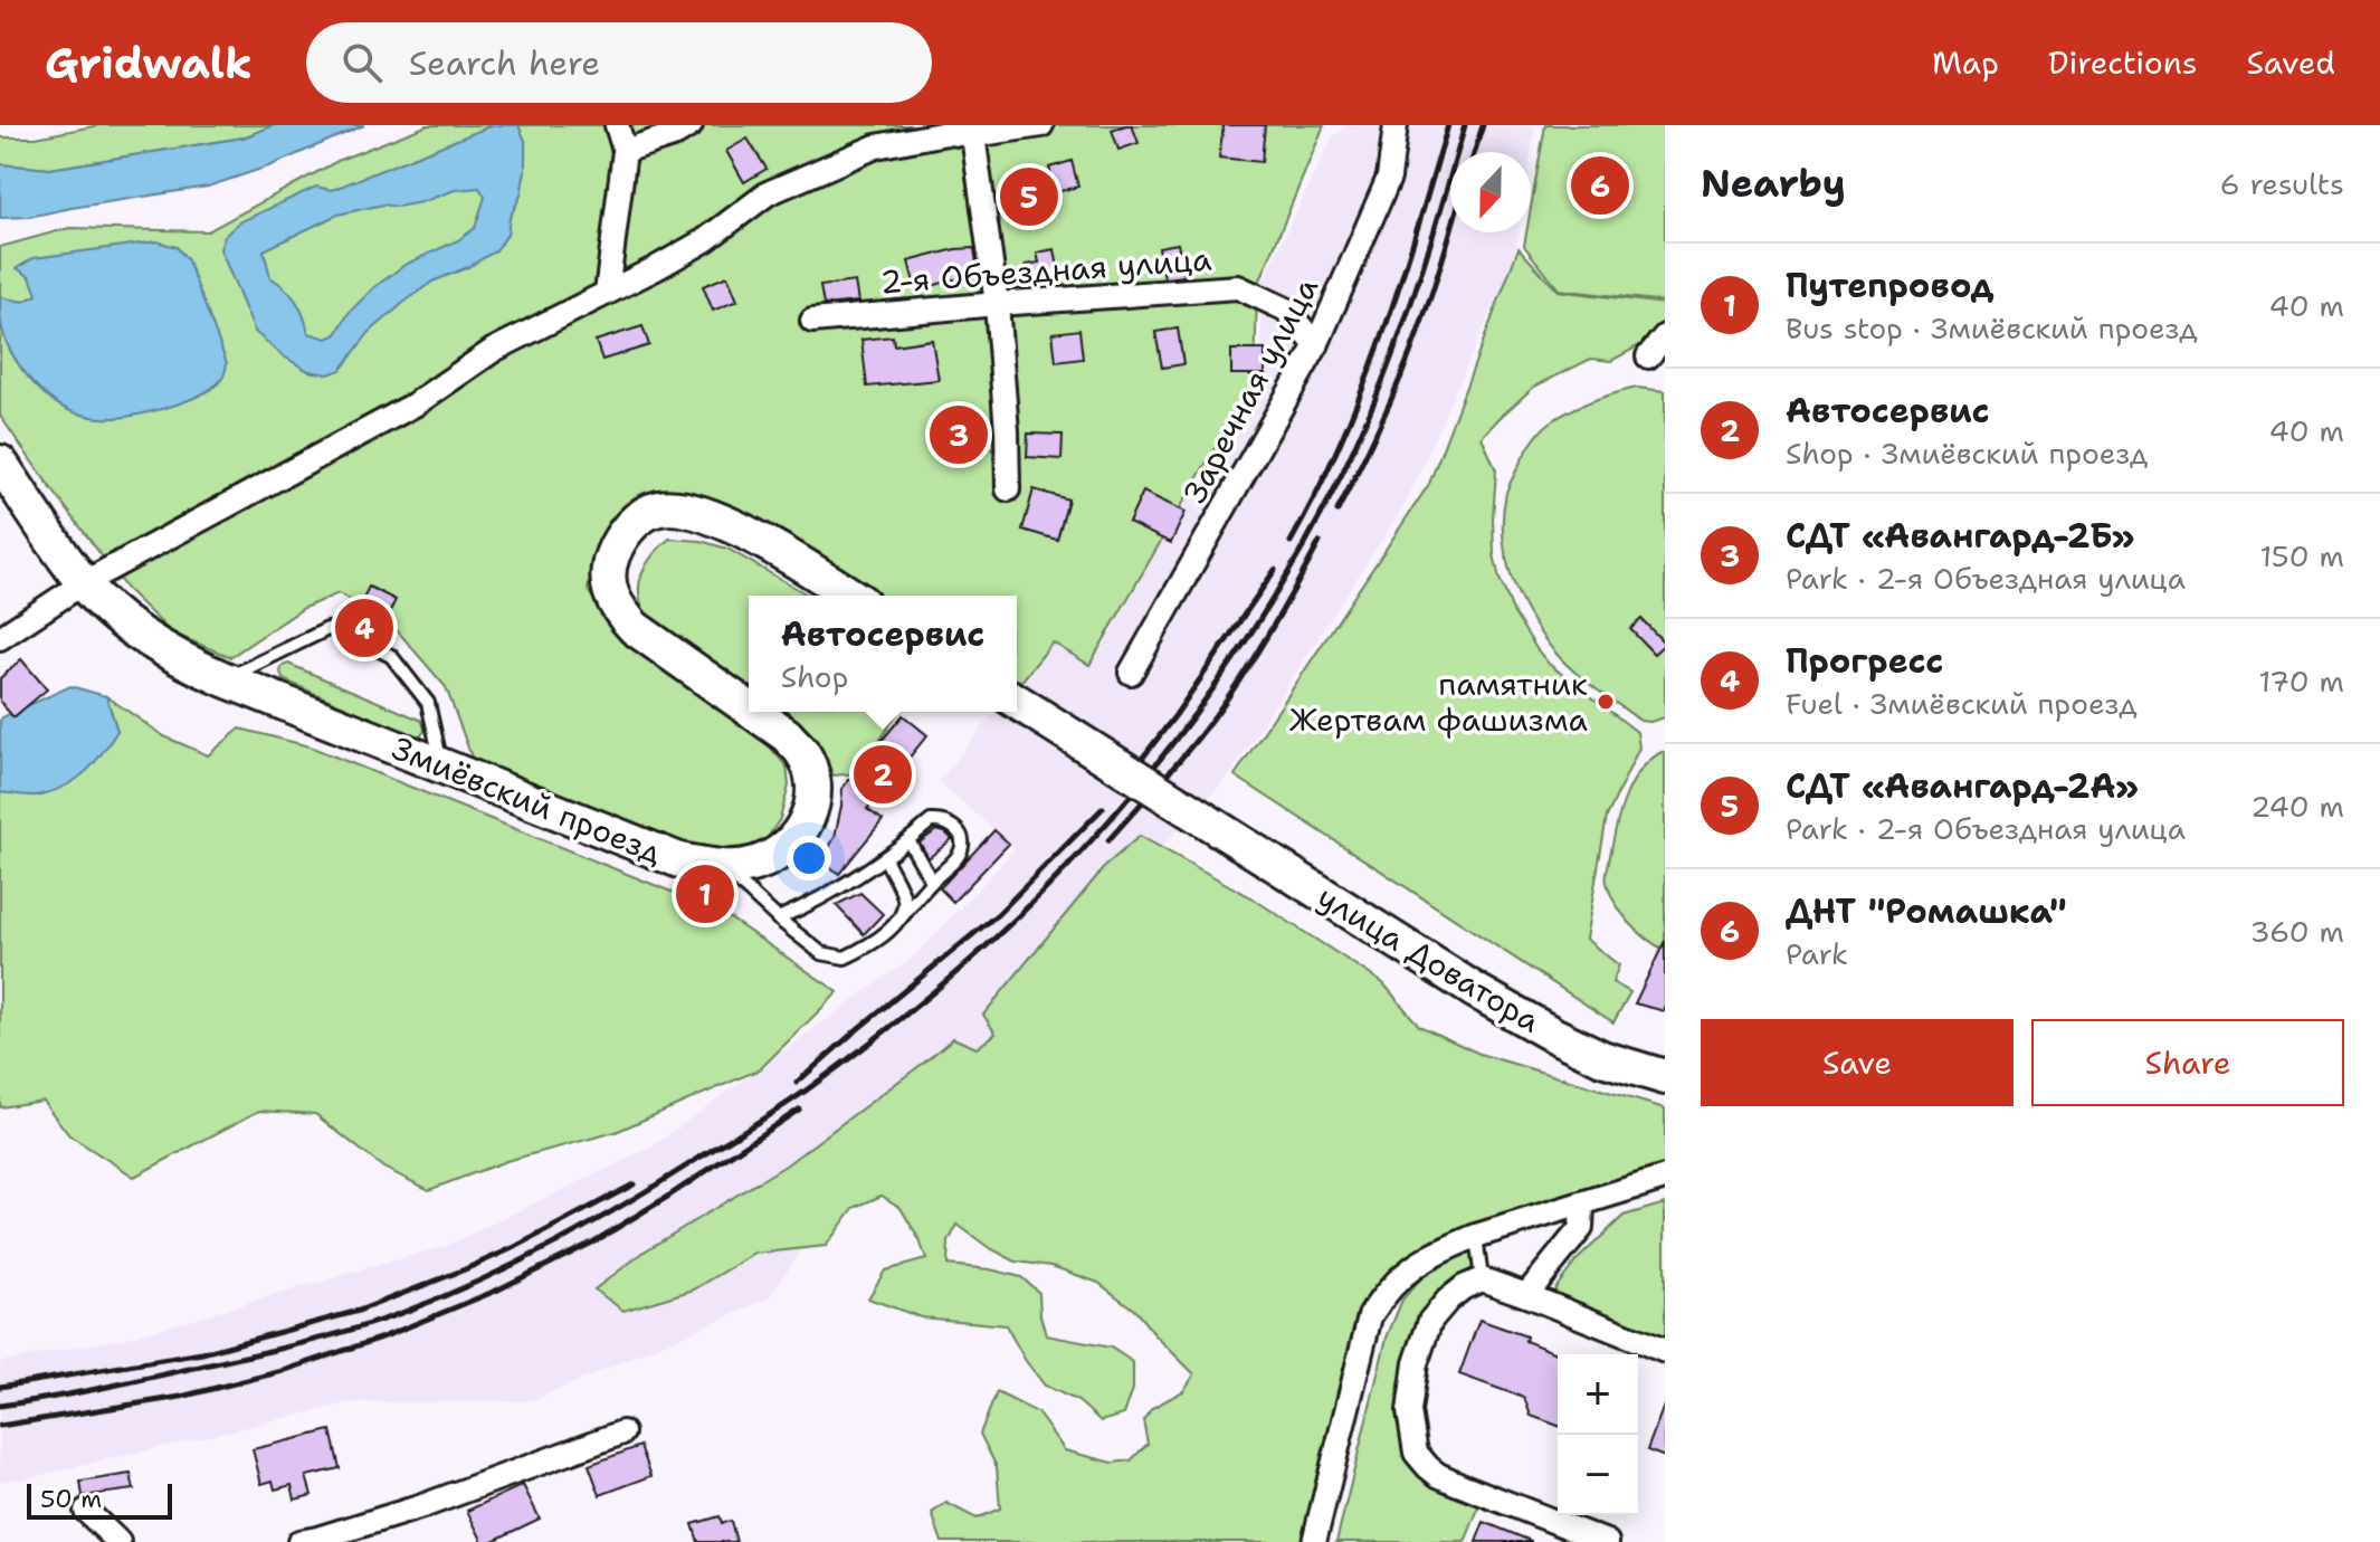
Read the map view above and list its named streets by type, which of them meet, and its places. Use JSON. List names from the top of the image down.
{
  "streets": {
    "main road": ["Змиёвский проезд", "улица Доватора"],
    "street": ["2-я Объездная улица", "Заречная улица"]
  },
  "crossings": [
    ["2-я Объездная улица", "Заречная улица"]
  ],
  "places": ["памятник Жертвам фашизма"],
  "scale_bar": "50 m",
  "north": "bottom",
  "page": {
    "header": "Gridwalk",
    "search": "Search here",
    "nav": ["Map", "Directions", "Saved"],
    "heading": ["Nearby", "6 results"],
    "pins": [
      "6",
      "5",
      "3",
      "4",
      "2",
      "1"
    ],
    "list": [
      {
        "mark": "1",
        "name": "Путепровод",
        "note": "Bus stop · Змиёвский проезд",
        "value": "40 m"
      },
      {
        "mark": "2",
        "name": "Автосервис",
        "note": "Shop · Змиёвский проезд",
        "value": "40 m"
      },
      {
        "mark": "3",
        "name": "СДТ «Авангард-2Б»",
        "note": "Park · 2-я Объездная улица",
        "value": "150 m"
      },
      {
        "mark": "4",
        "name": "Прогресс",
        "note": "Fuel · Змиёвский проезд",
        "value": "170 m"
      },
      {
        "mark": "5",
        "name": "СДТ «Авангард-2А»",
        "note": "Park · 2-я Объездная улица",
        "value": "240 m"
      },
      {
        "mark": "6",
        "name": "ДНТ \"Ромашка\"",
        "note": "Park",
        "value": "360 m"
      }
    ],
    "popup": ["Автосервис", "Shop"],
    "buttons": ["Save", "Share"],
    "map_buttons": ["+", "−"],
    "scale": "50 m"
  }
}
